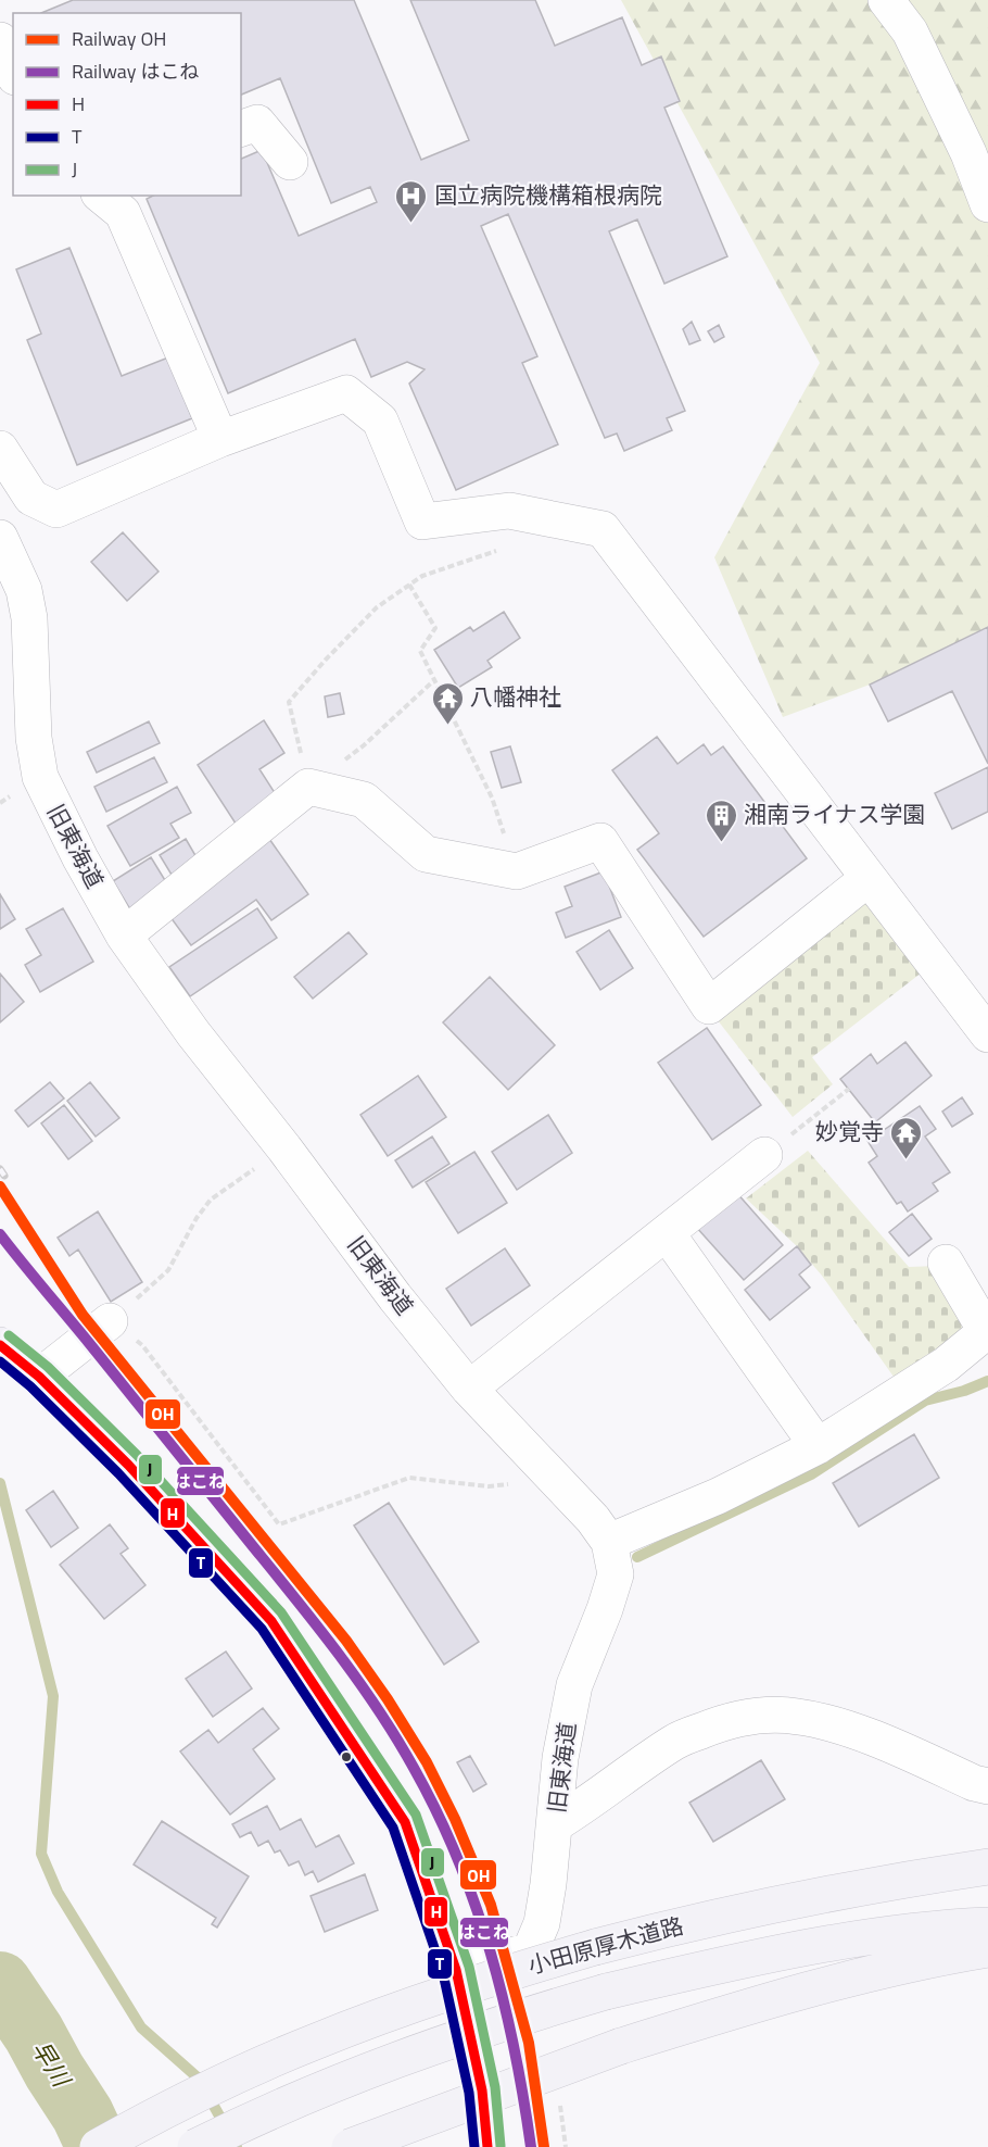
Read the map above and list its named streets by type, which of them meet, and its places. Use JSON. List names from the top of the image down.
{
  "streets": {
    "highway": ["小田原厚木道路"],
    "street": ["旧東海道"]
  },
  "water": ["早川"],
  "places": {
    "hospital": ["国立病院機構箱根病院"],
    "temple": ["八幡神社", "妙覚寺"],
    "building": ["湘南ライナス学園"]
  },
  "lines": [
    "rail line OH",
    "rail line はこね",
    "transit line J",
    "transit line H",
    "transit line T"
  ],
  "legend": [
    "Railway OH",
    "Railway はこね",
    "H",
    "T",
    "J"
  ]
}
